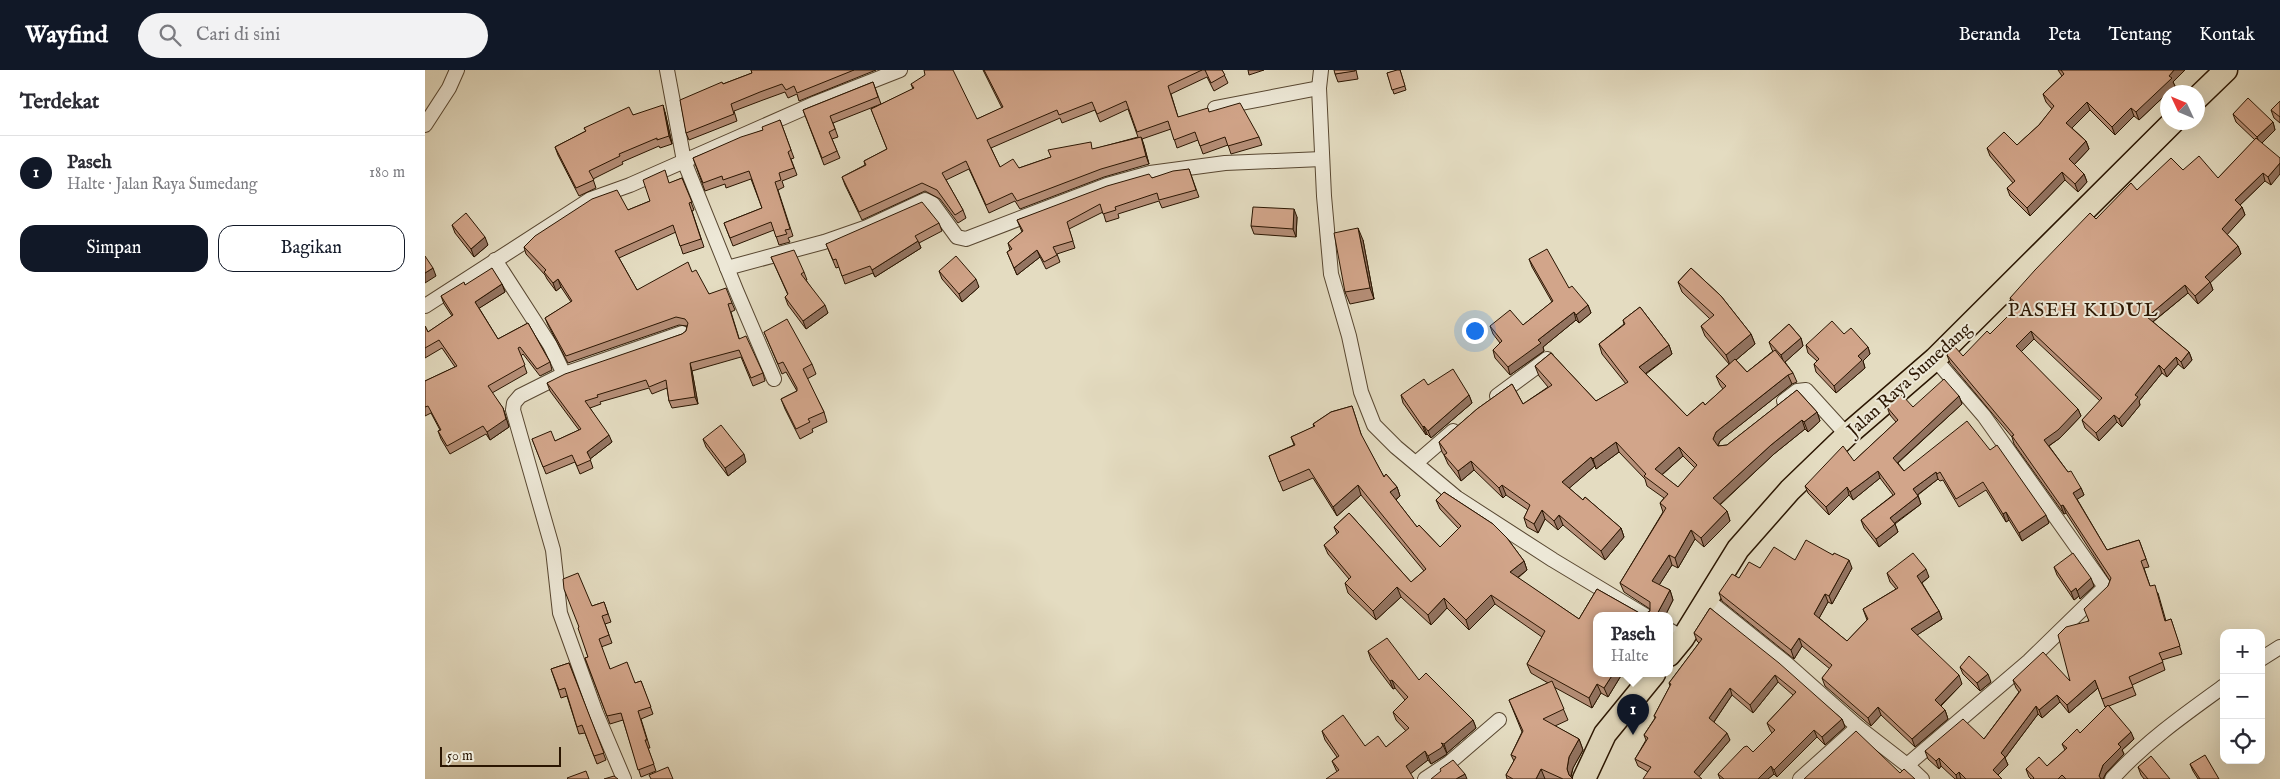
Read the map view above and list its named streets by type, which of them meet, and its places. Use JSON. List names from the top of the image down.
{
  "streets": {
    "highway": ["Jalan Raya Sumedang"]
  },
  "districts": ["PASEH KIDUL"],
  "scale_bar": "50 m",
  "north": "top left",
  "page": {
    "header": "Wayfind",
    "search": "Cari di sini",
    "nav": [
      "Beranda",
      "Peta",
      "Tentang",
      "Kontak"
    ],
    "heading": "Terdekat",
    "list": [
      {
        "mark": "1",
        "name": "Paseh",
        "note": "Halte · Jalan Raya Sumedang",
        "value": "180 m"
      }
    ],
    "buttons": ["Simpan", "Bagikan"],
    "popup": ["Paseh", "Halte"],
    "map_buttons": ["+", "−"],
    "pins": "1",
    "scale": "50 m"
  }
}
